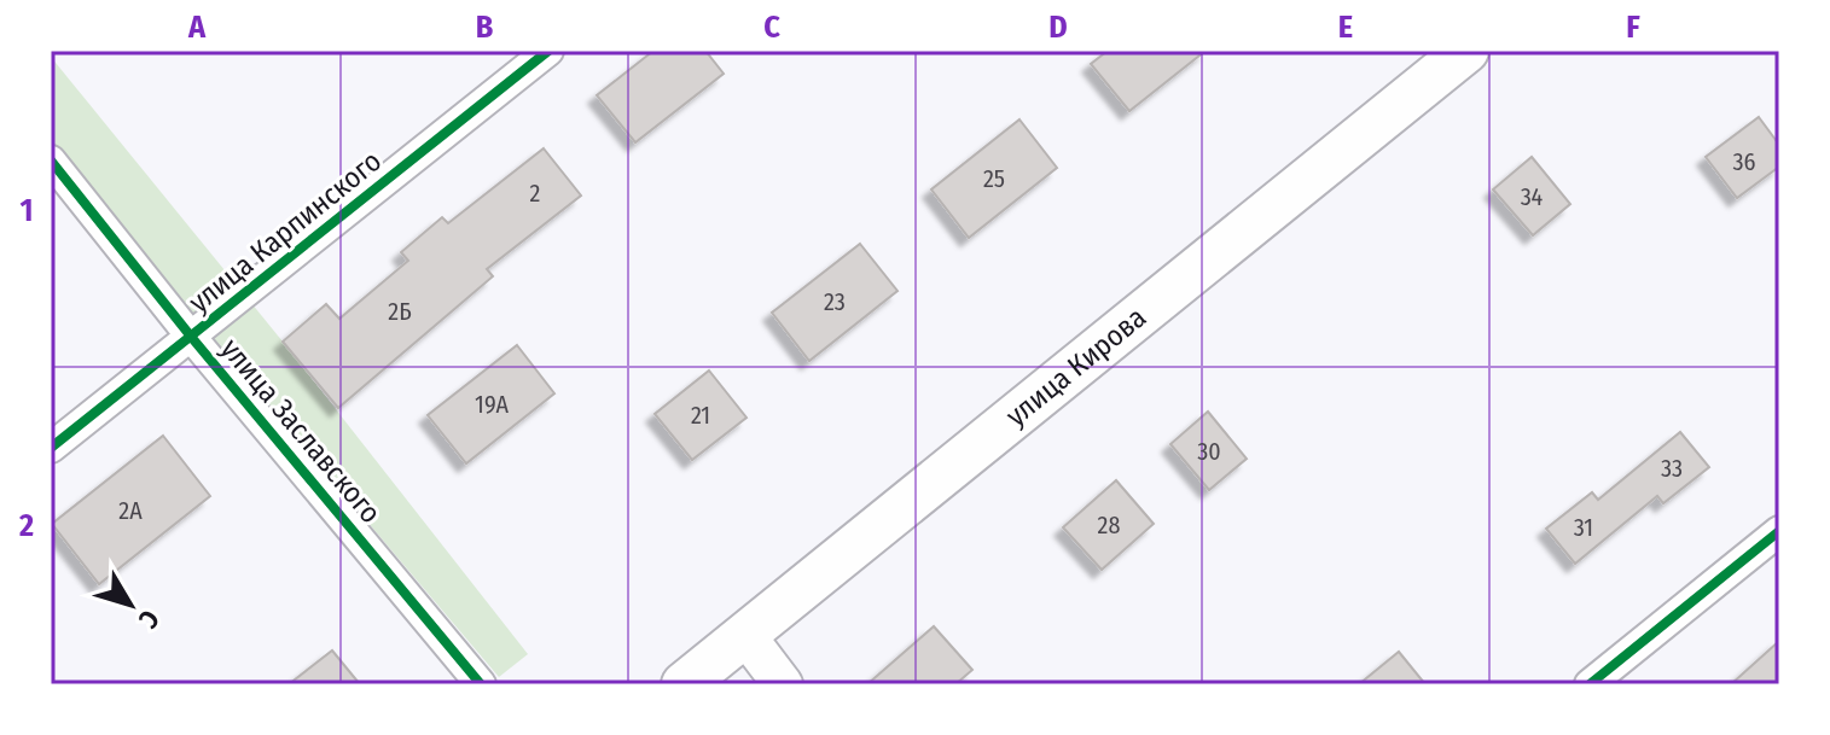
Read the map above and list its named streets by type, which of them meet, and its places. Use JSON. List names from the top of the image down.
{
  "streets": {
    "main road": ["улица Кирова"],
    "street": ["улица Карпинского", "улица Заславского"]
  },
  "crossings": [
    ["улица Карпинского", "улица Заславского"]
  ],
  "house_numbers": [
    "36",
    "25",
    "2",
    "34",
    "23",
    "2Б",
    "19А",
    "21",
    "30",
    "33",
    "2А",
    "28",
    "31"
  ],
  "north": "bottom right",
  "grid": {
    "columns": [
      "A",
      "B",
      "C",
      "D",
      "E",
      "F"
    ],
    "rows": ["1", "2"]
  }
}
